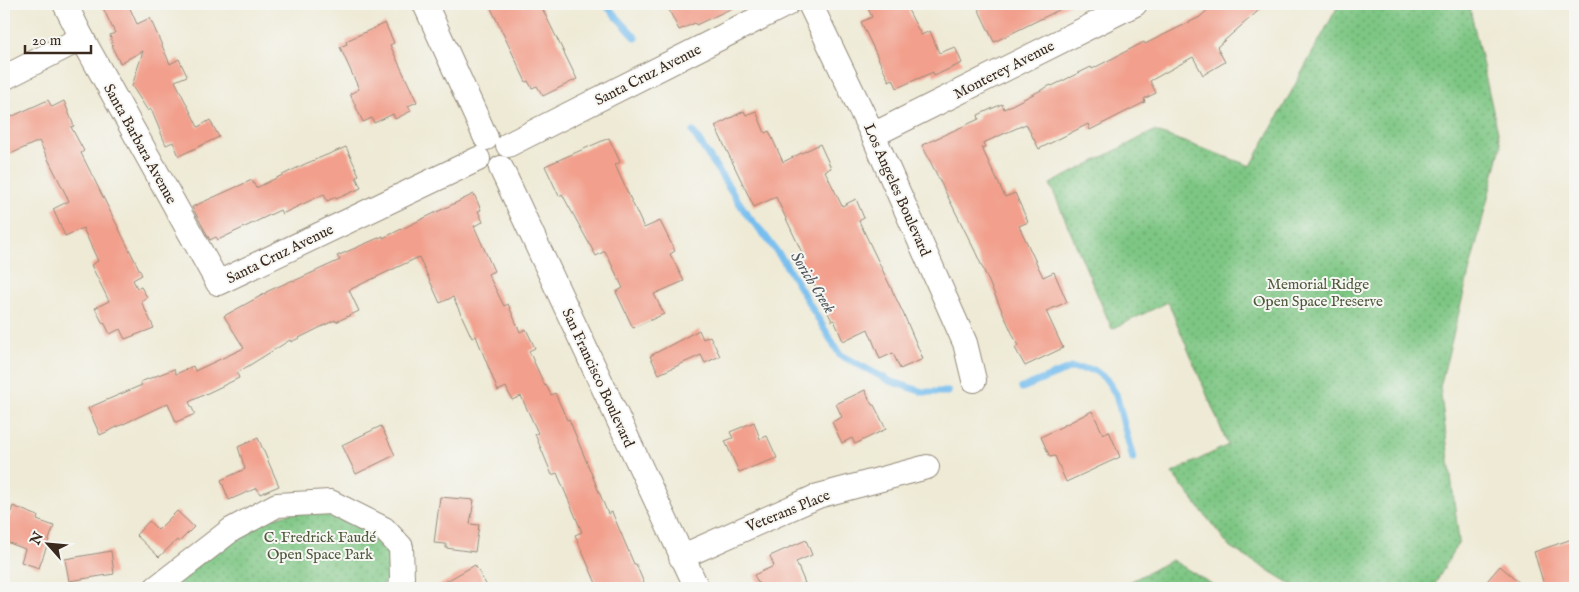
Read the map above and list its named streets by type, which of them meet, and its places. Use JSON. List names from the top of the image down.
{
  "streets": {
    "street": [
      "Monterey Avenue",
      "Santa Cruz Avenue",
      "Santa Barbara Avenue",
      "Los Angeles Boulevard",
      "San Francisco Boulevard",
      "Veterans Place"
    ]
  },
  "crossings": [
    ["Monterey Avenue", "Los Angeles Boulevard"],
    ["Santa Cruz Avenue", "Santa Barbara Avenue"],
    ["Santa Cruz Avenue", "San Francisco Boulevard"],
    ["San Francisco Boulevard", "Veterans Place"]
  ],
  "water": ["Sorich Creek"],
  "parks": ["Memorial Ridge Open Space Preserve", "C. Fredrick Faudé Open Space Park"],
  "scale_bar": "20 m",
  "north": "top left"
}
